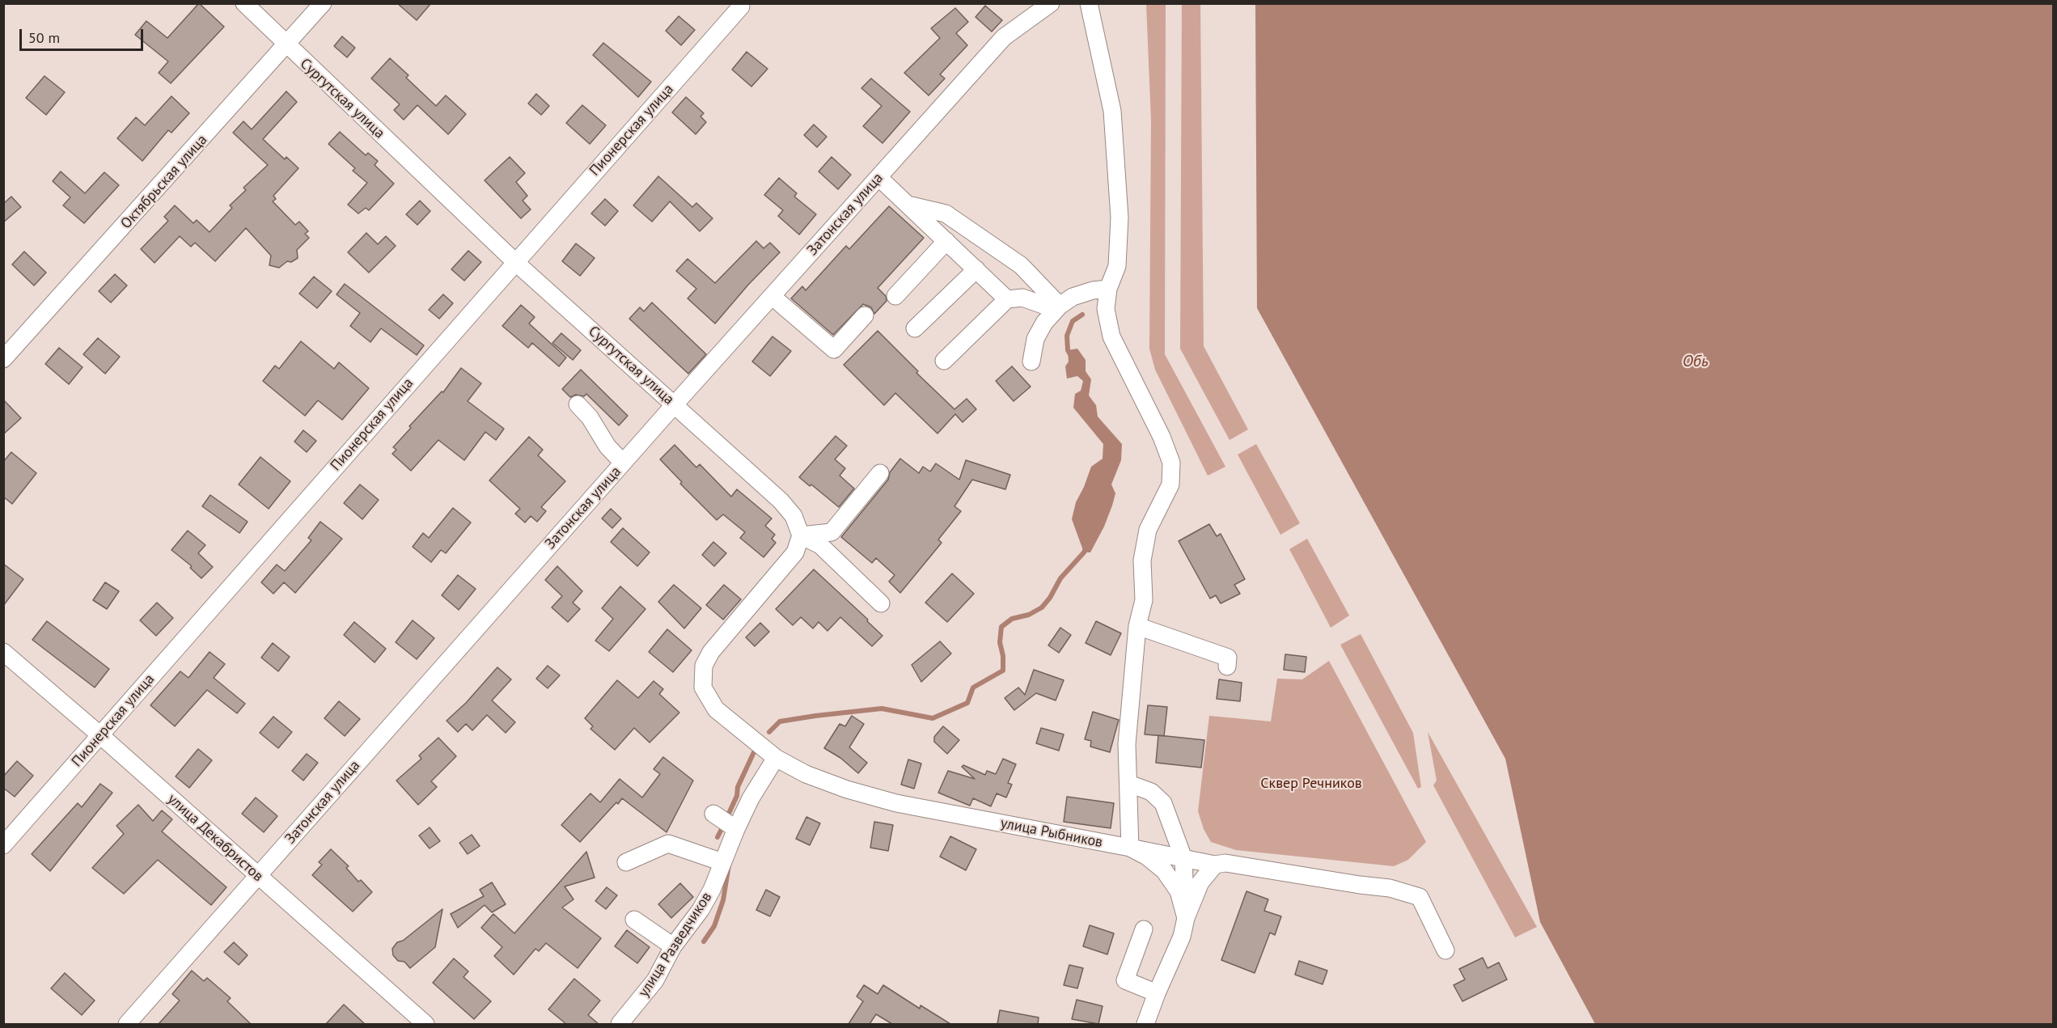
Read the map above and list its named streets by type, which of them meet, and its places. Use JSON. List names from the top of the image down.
{
  "streets": {
    "street": [
      "Сургутская улица",
      "Пионерская улица",
      "Октябрьская улица",
      "Затонская улица",
      "улица Рыбников",
      "улица Декабристов",
      "улица Разведчиков"
    ]
  },
  "crossings": [
    ["Сургутская улица", "Пионерская улица"],
    ["Сургутская улица", "Октябрьская улица"],
    ["Сургутская улица", "Затонская улица"],
    ["Пионерская улица", "улица Декабристов"],
    ["Затонская улица", "улица Декабристов"],
    ["улица Рыбников", "улица Разведчиков"]
  ],
  "water": ["Обь"],
  "parks": ["Сквер Речников"],
  "scale_bar": "50 m"
}
